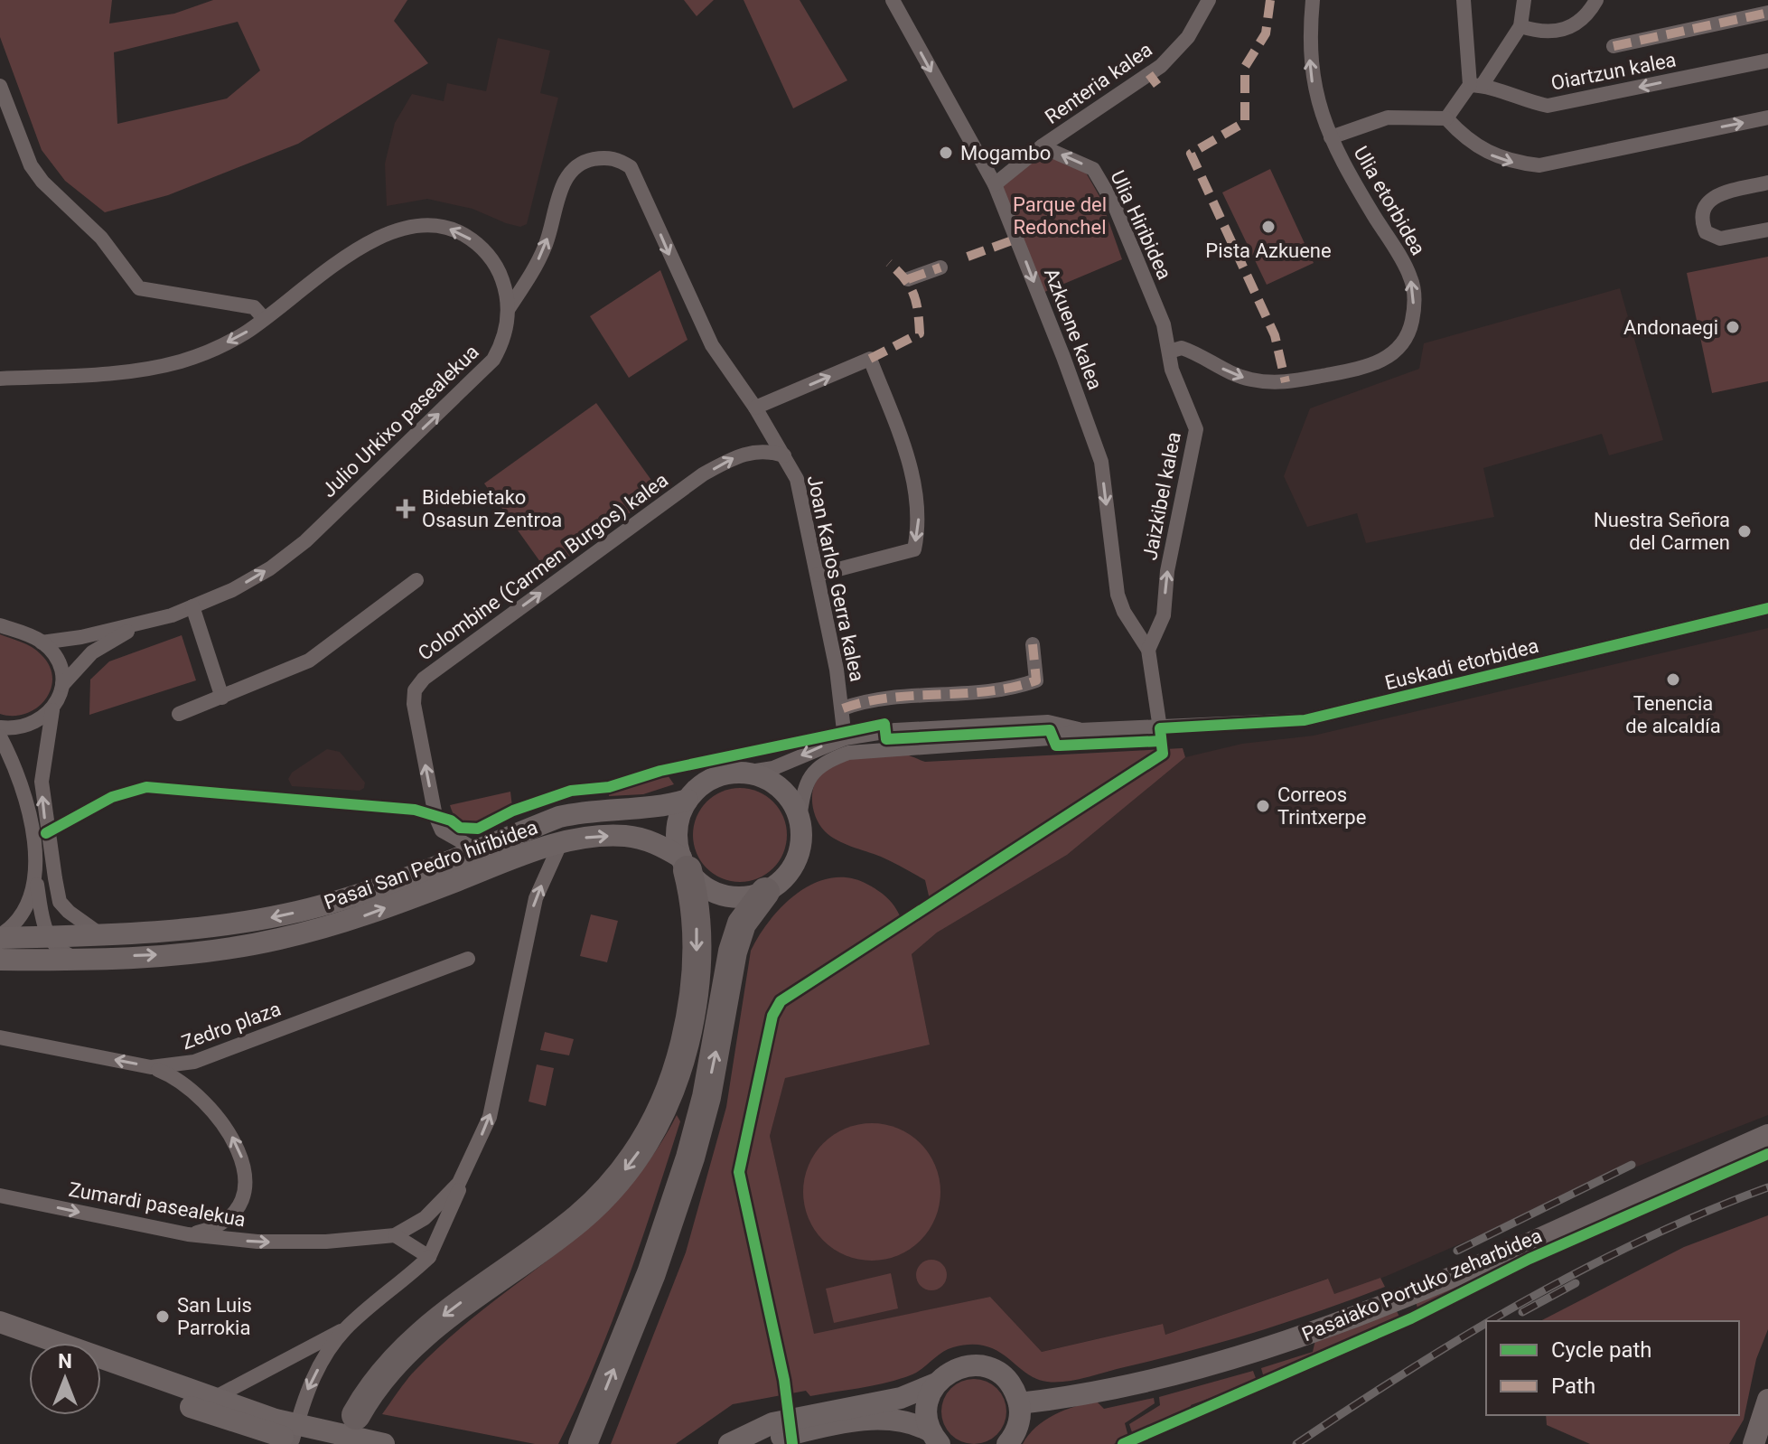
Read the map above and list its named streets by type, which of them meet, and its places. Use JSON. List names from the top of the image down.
{
  "streets": {
    "main road": ["Pasai San Pedro hiribidea", "Pasaiako Portuko zeharbidea"],
    "street": [
      "Oiartzun kalea",
      "Renteria kalea",
      "Ulia etorbidea",
      "Ulia Hiribidea",
      "Azkuene kalea",
      "Julio Urkixo pasealekua",
      "Jaizkibel kalea",
      "Colombine (Carmen Burgos) kalea",
      "Joan Karlos Gerra kalea",
      "Euskadi etorbidea",
      "Zedro plaza",
      "Zumardi pasealekua"
    ]
  },
  "crossings": [
    ["Renteria kalea", "Ulia Hiribidea"],
    ["Renteria kalea", "Azkuene kalea"],
    ["Ulia etorbidea", "Ulia Hiribidea"],
    ["Ulia etorbidea", "Jaizkibel kalea"],
    ["Ulia Hiribidea", "Jaizkibel kalea"],
    ["Azkuene kalea", "Jaizkibel kalea"],
    ["Julio Urkixo pasealekua", "Joan Karlos Gerra kalea"],
    ["Colombine (Carmen Burgos) kalea", "Joan Karlos Gerra kalea"],
    ["Colombine (Carmen Burgos) kalea", "Pasai San Pedro hiribidea"],
    ["Joan Karlos Gerra kalea", "Euskadi etorbidea"],
    ["Euskadi etorbidea", "Pasai San Pedro hiribidea"],
    ["Pasai San Pedro hiribidea", "Zumardi pasealekua"]
  ],
  "one_way": ["Ulia Hiribidea", "Azkuene kalea", "Jaizkibel kalea"],
  "parks": ["Parque del Redonchel"],
  "places": {
    "other": [
      "Mogambo",
      "Pista Azkuene",
      "Andonaegi",
      "Nuestra Señora del Carmen",
      "Tenencia de alcaldía",
      "Correos Trintxerpe",
      "San Luis Parrokia"
    ],
    "health": ["Bidebietako Osasun Zentroa"]
  },
  "legend": ["Cycle path", "Path"],
  "north": "top"
}
